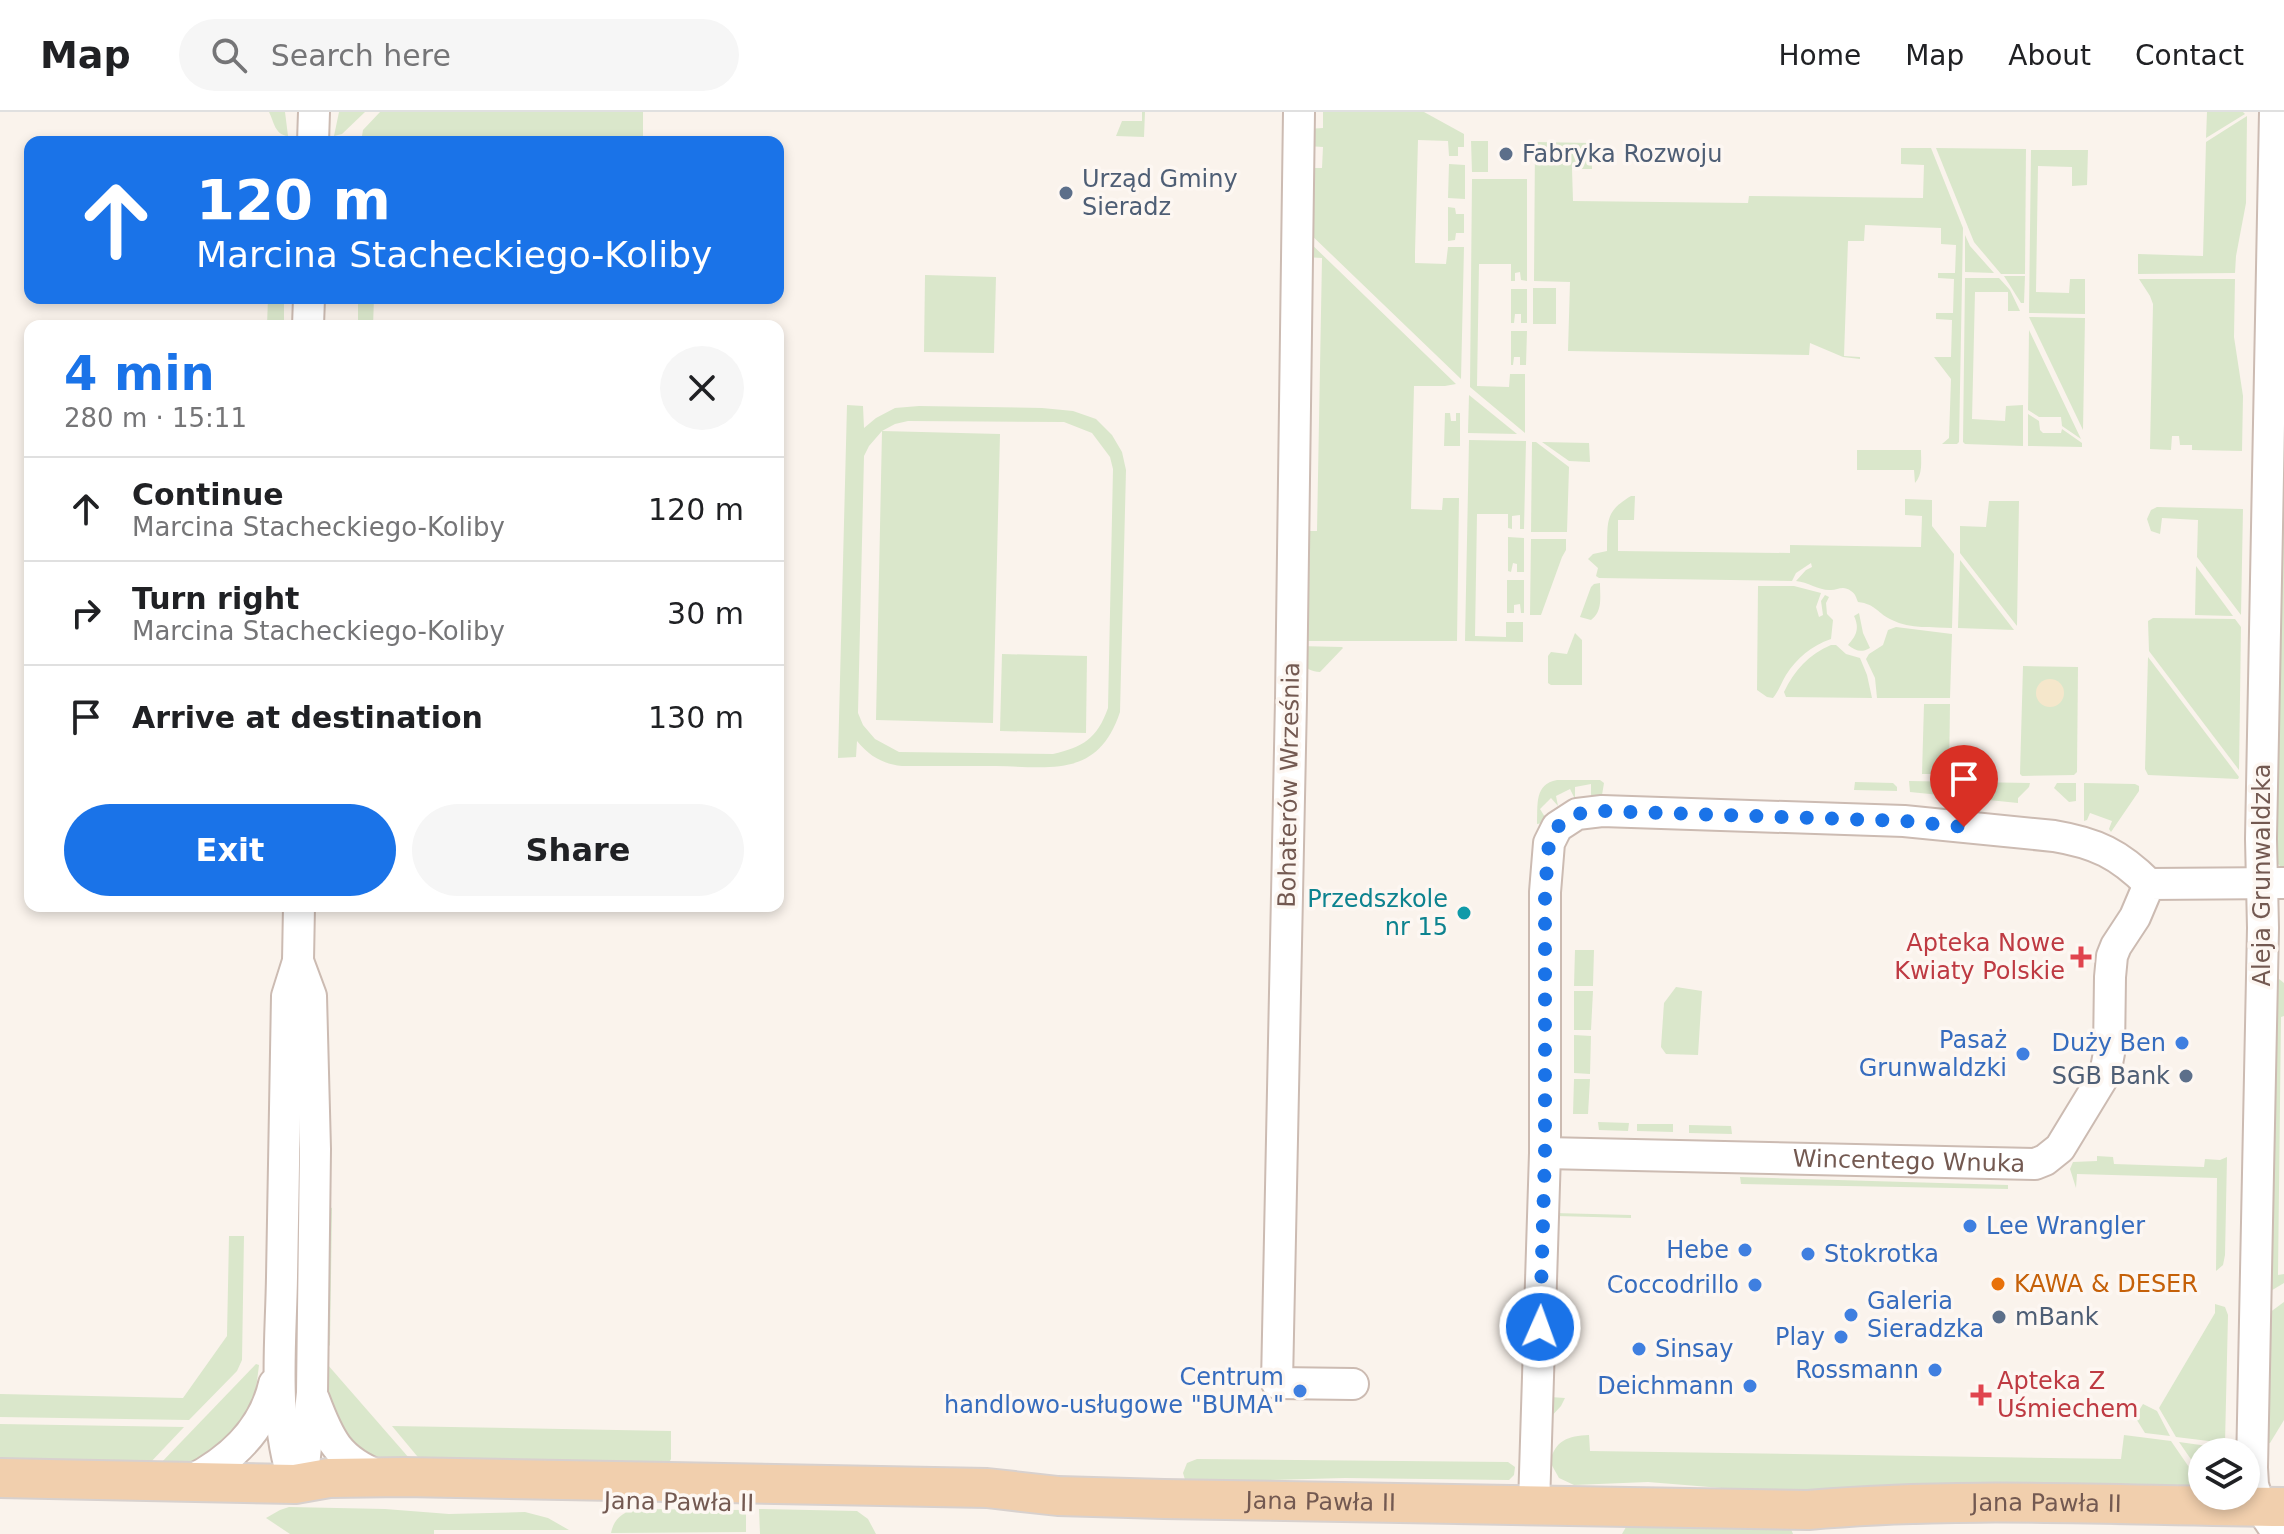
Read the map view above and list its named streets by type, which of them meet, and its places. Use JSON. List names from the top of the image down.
{
  "streets": {
    "main road": ["Jana Pawła II"],
    "street": ["Bohaterów Września", "Aleja Grunwaldzka", "Wincentego Wnuka"]
  },
  "crossings": [
    ["Aleja Grunwaldzka", "Jana Pawła II"]
  ],
  "places": {
    "other": [
      "Fabryka Rozwoju",
      "Urząd Gminy Sieradz",
      "Przedszkole nr 15",
      "Duży Ben",
      "Pasaż Grunwaldzki",
      "SGB Bank",
      "Lee Wrangler",
      "Hebe",
      "Stokrotka",
      "KAWA & DESER",
      "Coccodrillo",
      "Galeria Sieradzka",
      "mBank",
      "Play",
      "Sinsay",
      "Rossmann",
      "Deichmann",
      "Centrum handlowo-usługowe \"BUMA\""
    ],
    "health": ["Apteka Nowe Kwiaty Polskie", "Apteka Z Uśmiechem"]
  },
  "page": {
    "header": "Map",
    "search": "Search here",
    "nav": [
      "Home",
      "Map",
      "About",
      "Contact"
    ],
    "turn": ["120 m", "Marcina Stacheckiego-Koliby"],
    "heading": ["4 min", "280 m · 15:11"],
    "list": [
      {
        "name": "Continue",
        "note": "Marcina Stacheckiego-Koliby",
        "value": "120 m"
      },
      {
        "name": "Turn right",
        "note": "Marcina Stacheckiego-Koliby",
        "value": "30 m"
      },
      {
        "name": "Arrive at destination",
        "value": "130 m"
      }
    ],
    "buttons": ["Exit", "Share"]
  }
}
